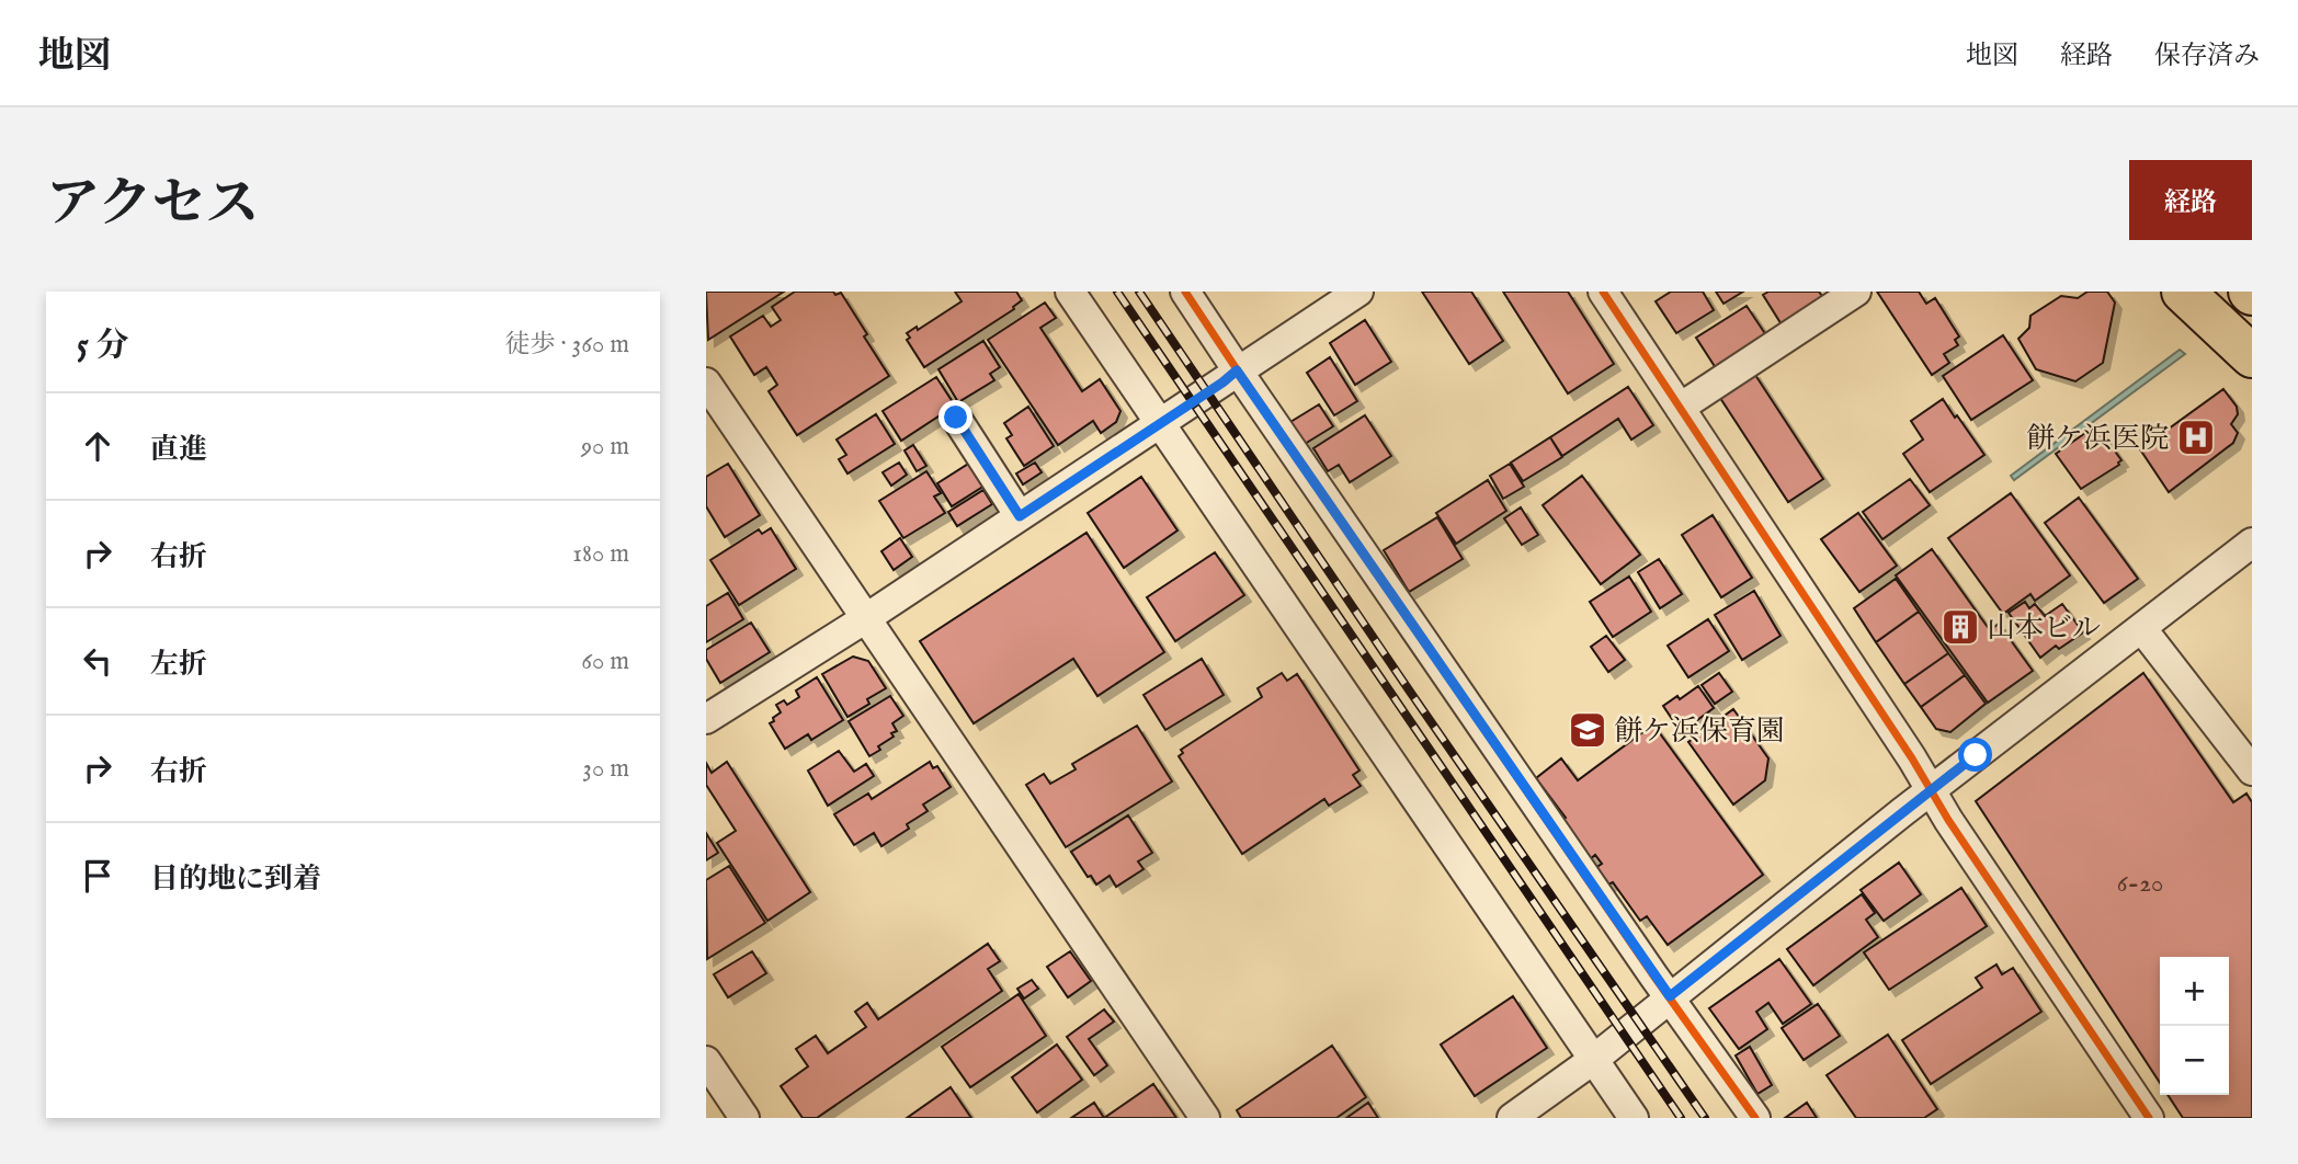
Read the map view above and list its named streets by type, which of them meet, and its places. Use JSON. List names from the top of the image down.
{
  "places": {
    "hospital": ["餅ケ浜医院"],
    "building": ["山本ビル"],
    "school or university": ["餅ケ浜保育園"]
  },
  "house_numbers": ["6-20"],
  "page": {
    "header": "地図",
    "nav": ["地図", "経路", "保存済み"],
    "title": "アクセス",
    "buttons": "経路",
    "heading": ["5 分", "徒歩 · 360 m"],
    "list": [
      ["直進", "90 m"],
      ["右折", "180 m"],
      ["左折", "60 m"],
      ["右折", "30 m"],
      "目的地に到着"
    ],
    "map_buttons": ["+", "−"]
  }
}
